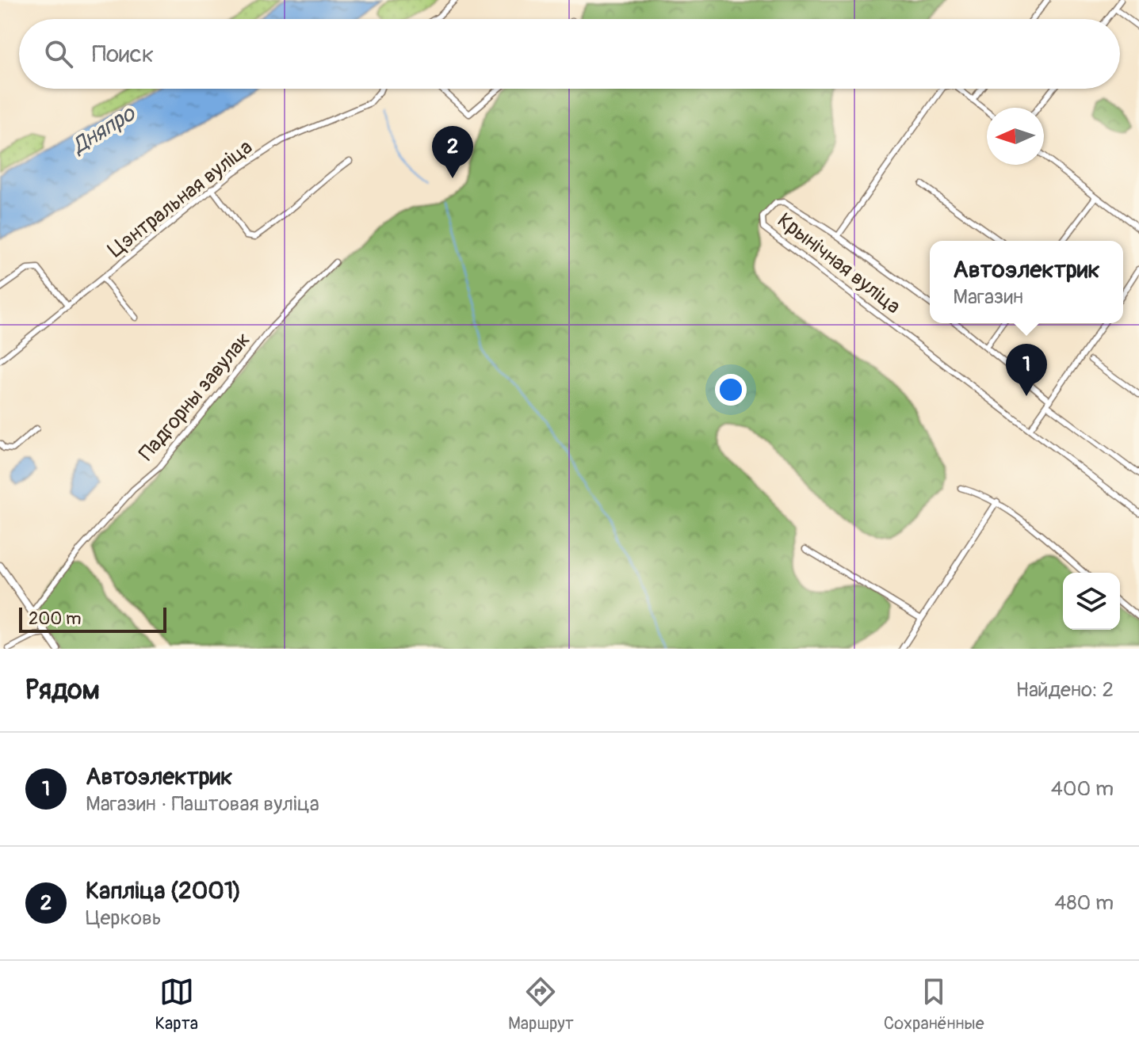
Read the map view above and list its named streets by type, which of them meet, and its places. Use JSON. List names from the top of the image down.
{
  "streets": {
    "street": ["Цэнтральная вуліца", "Крынічная вуліца", "Падгорны завулак"]
  },
  "water": ["Дняпро"],
  "scale_bar": "200 m",
  "north": "left",
  "page": {
    "search": "Поиск",
    "pins": ["2", "1"],
    "popup": ["Автоэлектрик", "Магазин"],
    "scale": "200 m",
    "heading": ["Рядом", "Найдено: 2"],
    "list": [
      {
        "mark": "1",
        "name": "Автоэлектрик",
        "note": "Магазин · Паштовая вуліца",
        "value": "400 m"
      },
      {
        "mark": "2",
        "name": "Капліца (2001)",
        "note": "Церковь",
        "value": "480 m"
      }
    ],
    "nav": ["Карта", "Маршрут", "Сохранённые"]
  }
}
